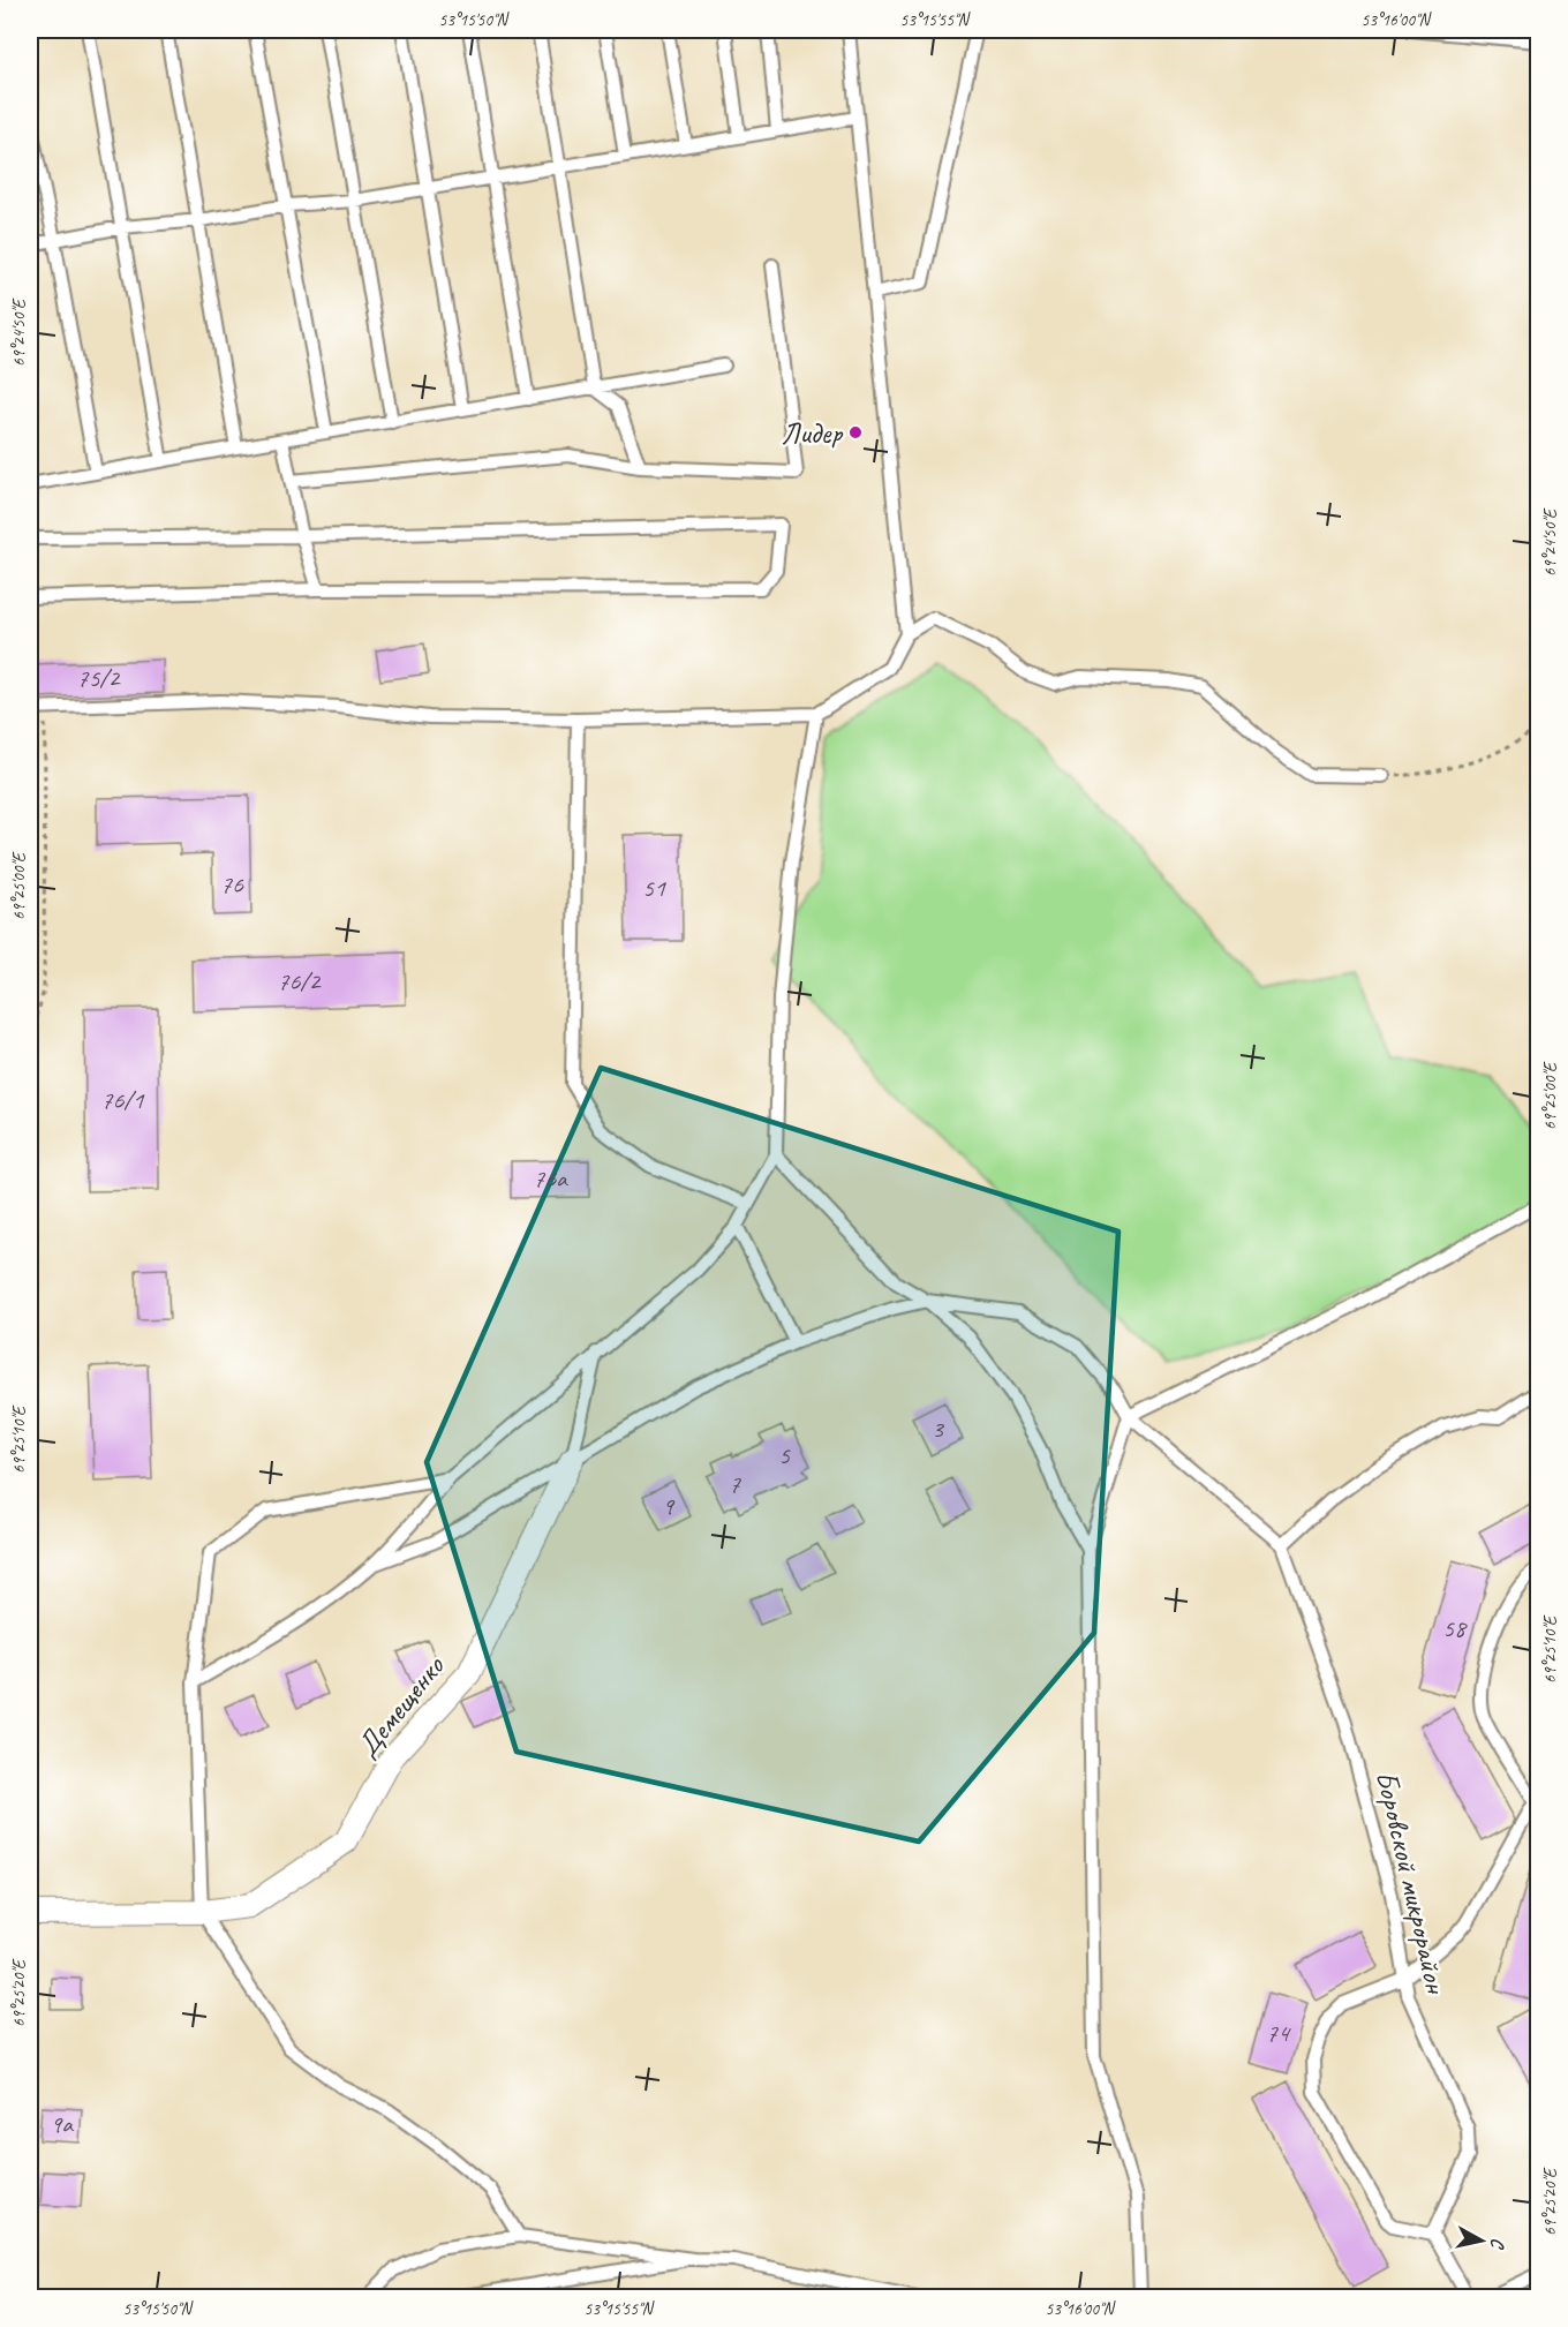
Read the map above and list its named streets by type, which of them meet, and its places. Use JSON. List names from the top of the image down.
{
  "streets": {
    "street": ["Демещенко"],
    "lane": ["Боровской микрорайон"]
  },
  "places": ["Лидер"],
  "house_numbers": [
    "75/2",
    "76",
    "51",
    "76/2",
    "76/1",
    "76а",
    "3",
    "5",
    "7",
    "9",
    "58",
    "74",
    "9а"
  ],
  "north": "right",
  "coordinates": [
    "53°15'50\"N",
    "53°15'55\"N",
    "53°16'00\"N",
    "69°24'50\"E",
    "69°25'00\"E",
    "69°25'10\"E",
    "69°25'20\"E"
  ]
}
